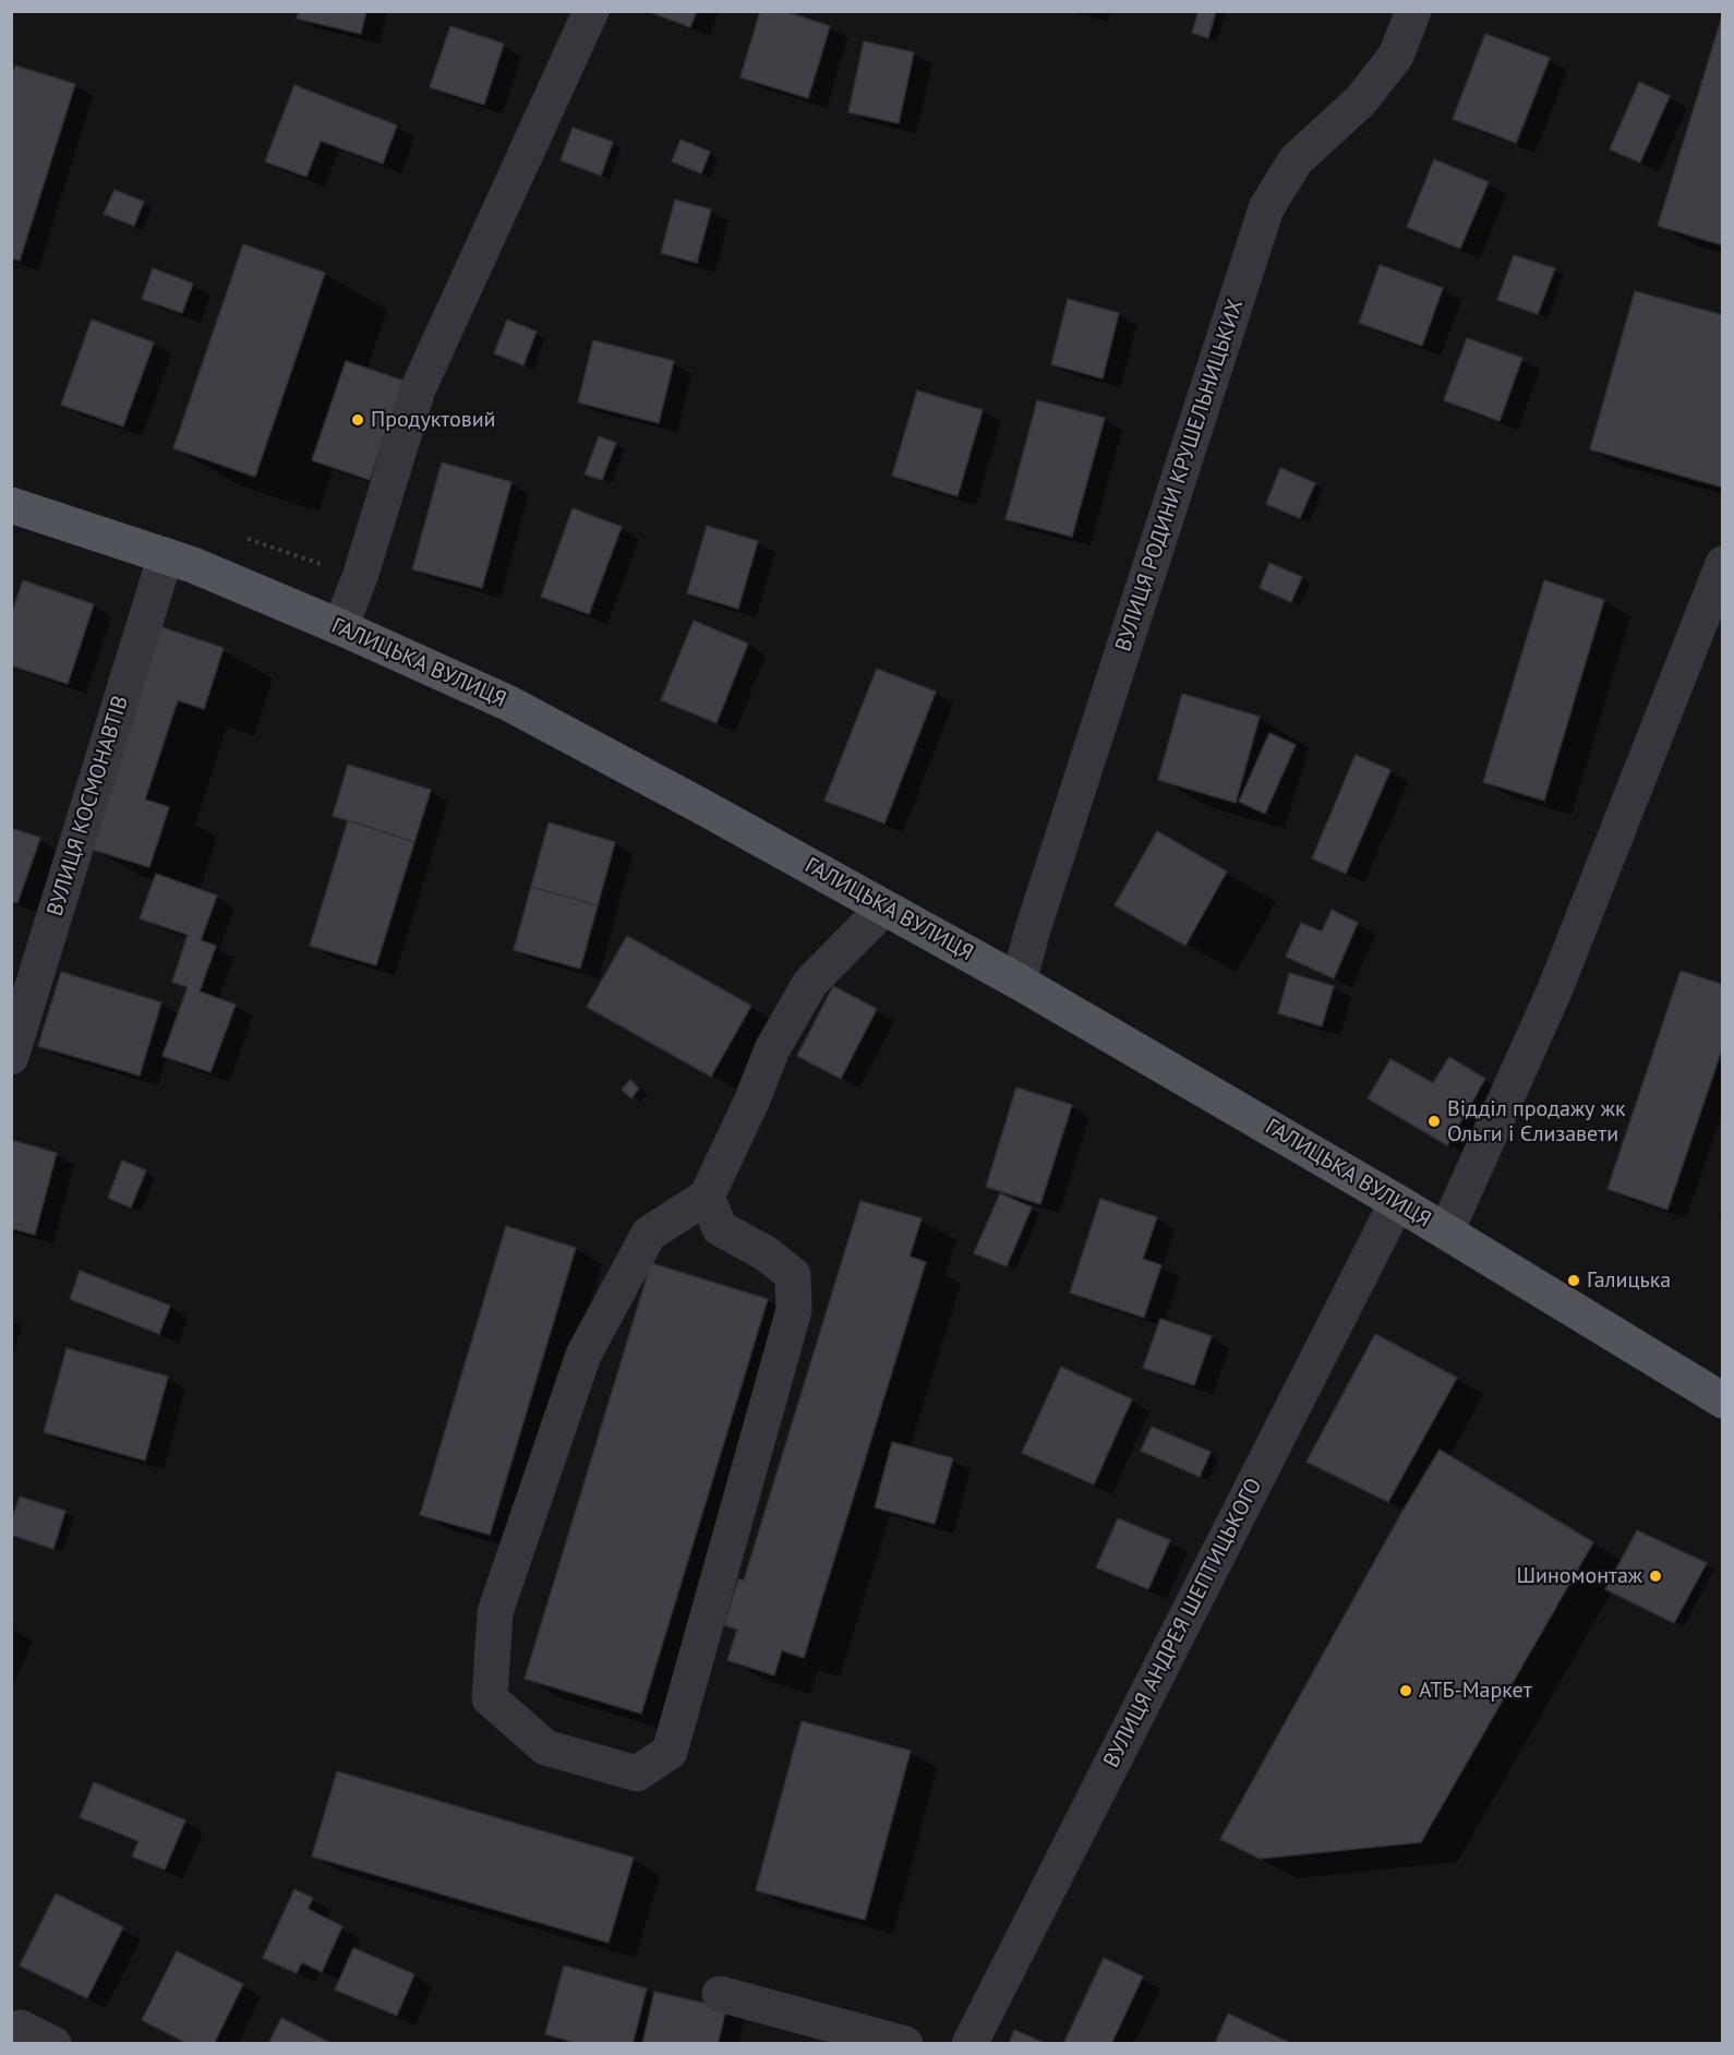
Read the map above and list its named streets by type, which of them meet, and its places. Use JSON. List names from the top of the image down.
{
  "streets": {
    "main road": ["ГАЛИЦЬКА ВУЛИЦЯ"],
    "street": ["ВУЛИЦЯ РОДИНИ КРУШЕЛЬНИЦЬКИХ", "ВУЛИЦЯ КОСМОНАВТІВ", "ВУЛИЦЯ АНДРЕЯ ШЕПТИЦЬКОГО"]
  },
  "crossings": [
    ["ВУЛИЦЯ РОДИНИ КРУШЕЛЬНИЦЬКИХ", "ГАЛИЦЬКА ВУЛИЦЯ"],
    ["ГАЛИЦЬКА ВУЛИЦЯ", "ВУЛИЦЯ КОСМОНАВТІВ"],
    ["ГАЛИЦЬКА ВУЛИЦЯ", "ВУЛИЦЯ АНДРЕЯ ШЕПТИЦЬКОГО"]
  ],
  "places": [
    "Продуктовий",
    "Відділ продажу жк Ольги і Єлизавети",
    "Галицька",
    "Шиномонтаж",
    "ATБ-Маркет"
  ]
}
